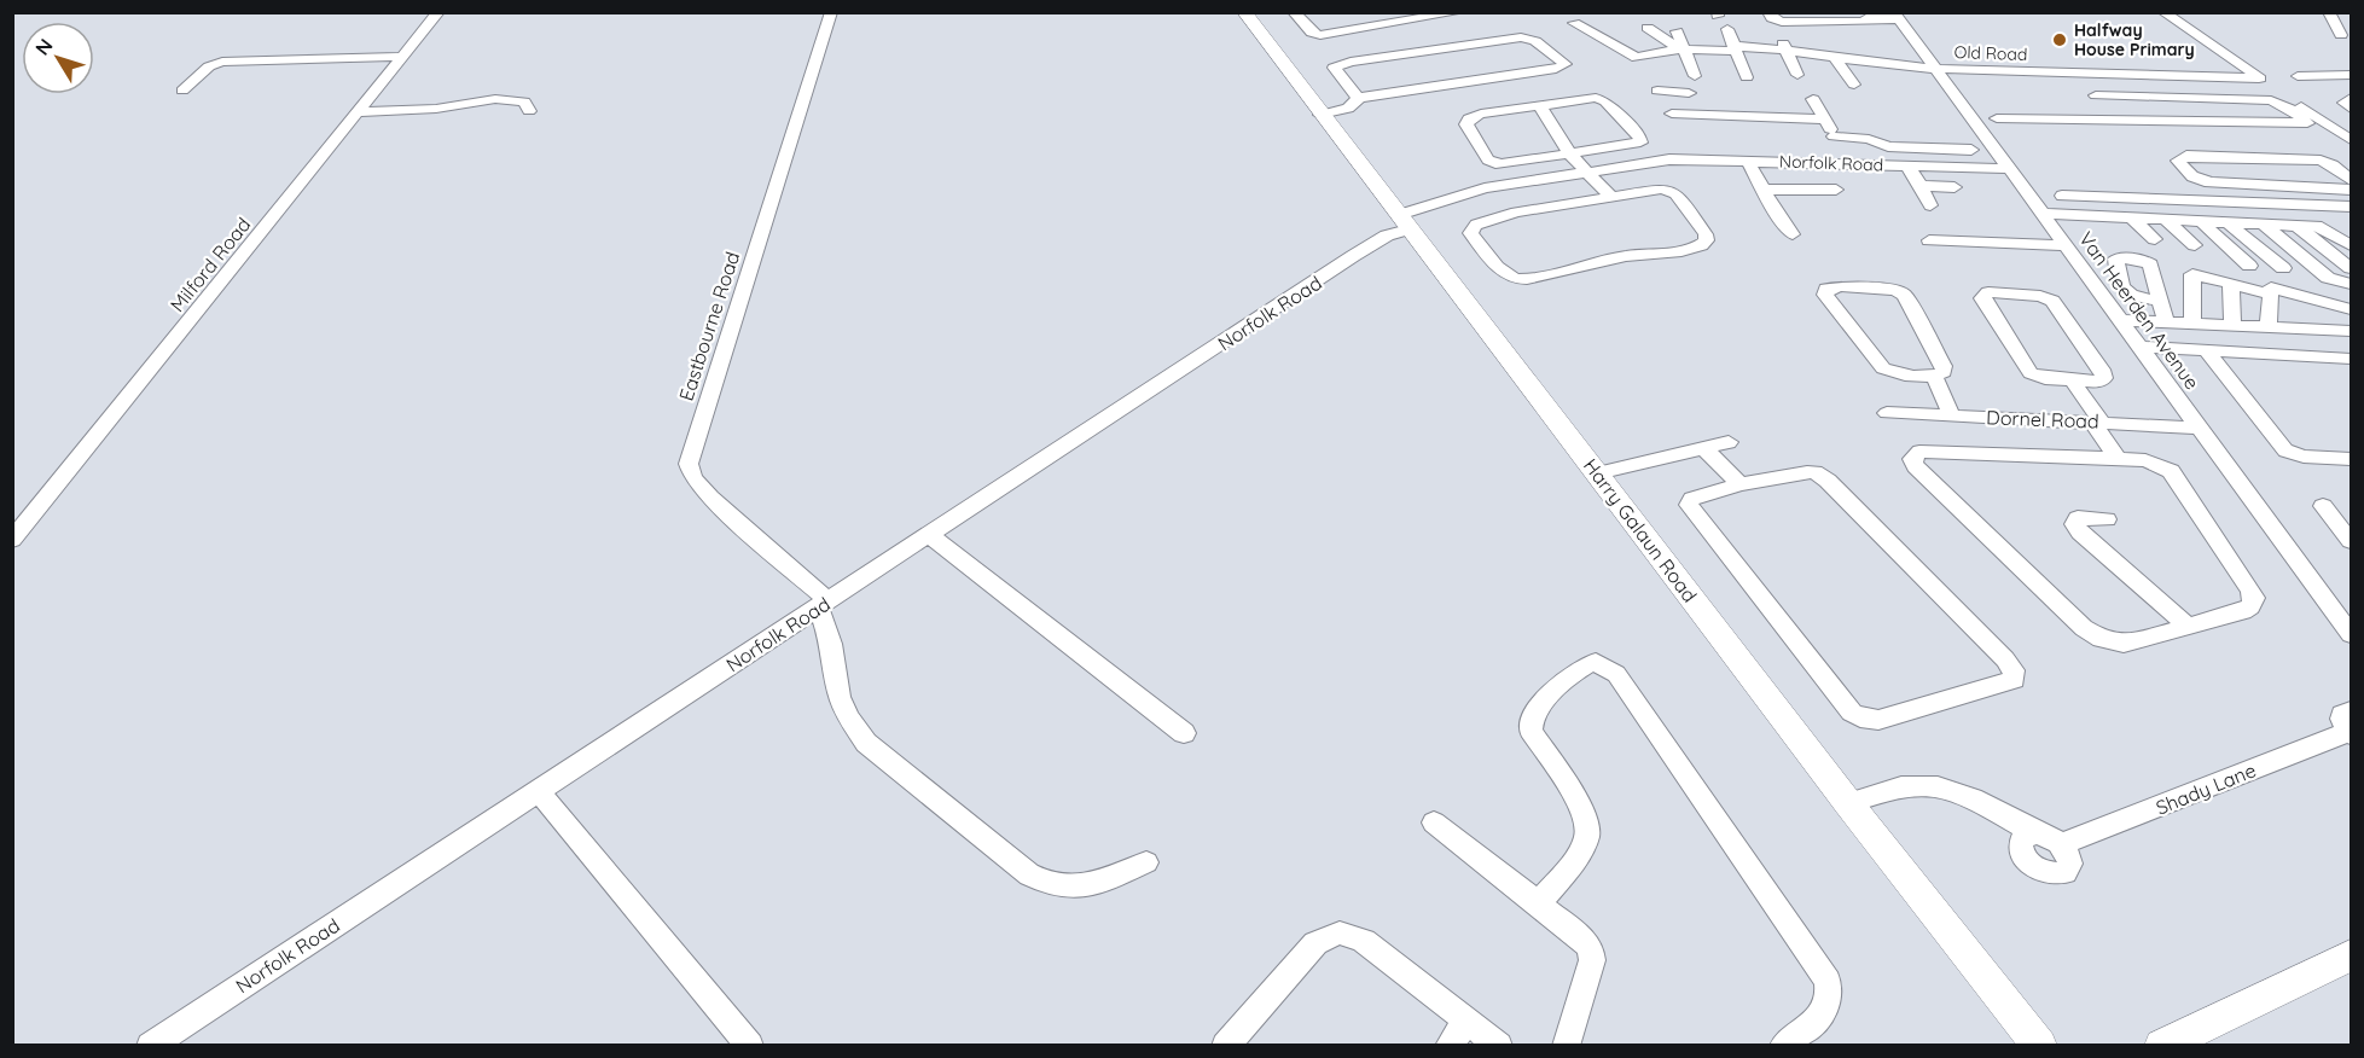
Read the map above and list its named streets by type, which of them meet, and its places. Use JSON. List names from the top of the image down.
{
  "streets": {
    "main road": ["Harry Galaun Road"],
    "street": [
      "Old Road",
      "Norfolk Road",
      "Milford Road",
      "Van Heerden Avenue",
      "Eastbourne Road",
      "Dornel Road",
      "Shady Lane"
    ]
  },
  "crossings": [
    ["Old Road", "Van Heerden Avenue"],
    ["Norfolk Road", "Van Heerden Avenue"],
    ["Norfolk Road", "Eastbourne Road"],
    ["Norfolk Road", "Harry Galaun Road"],
    ["Van Heerden Avenue", "Dornel Road"],
    ["Harry Galaun Road", "Shady Lane"]
  ],
  "places": ["Halfway House Primary"],
  "north": "top left"
}
